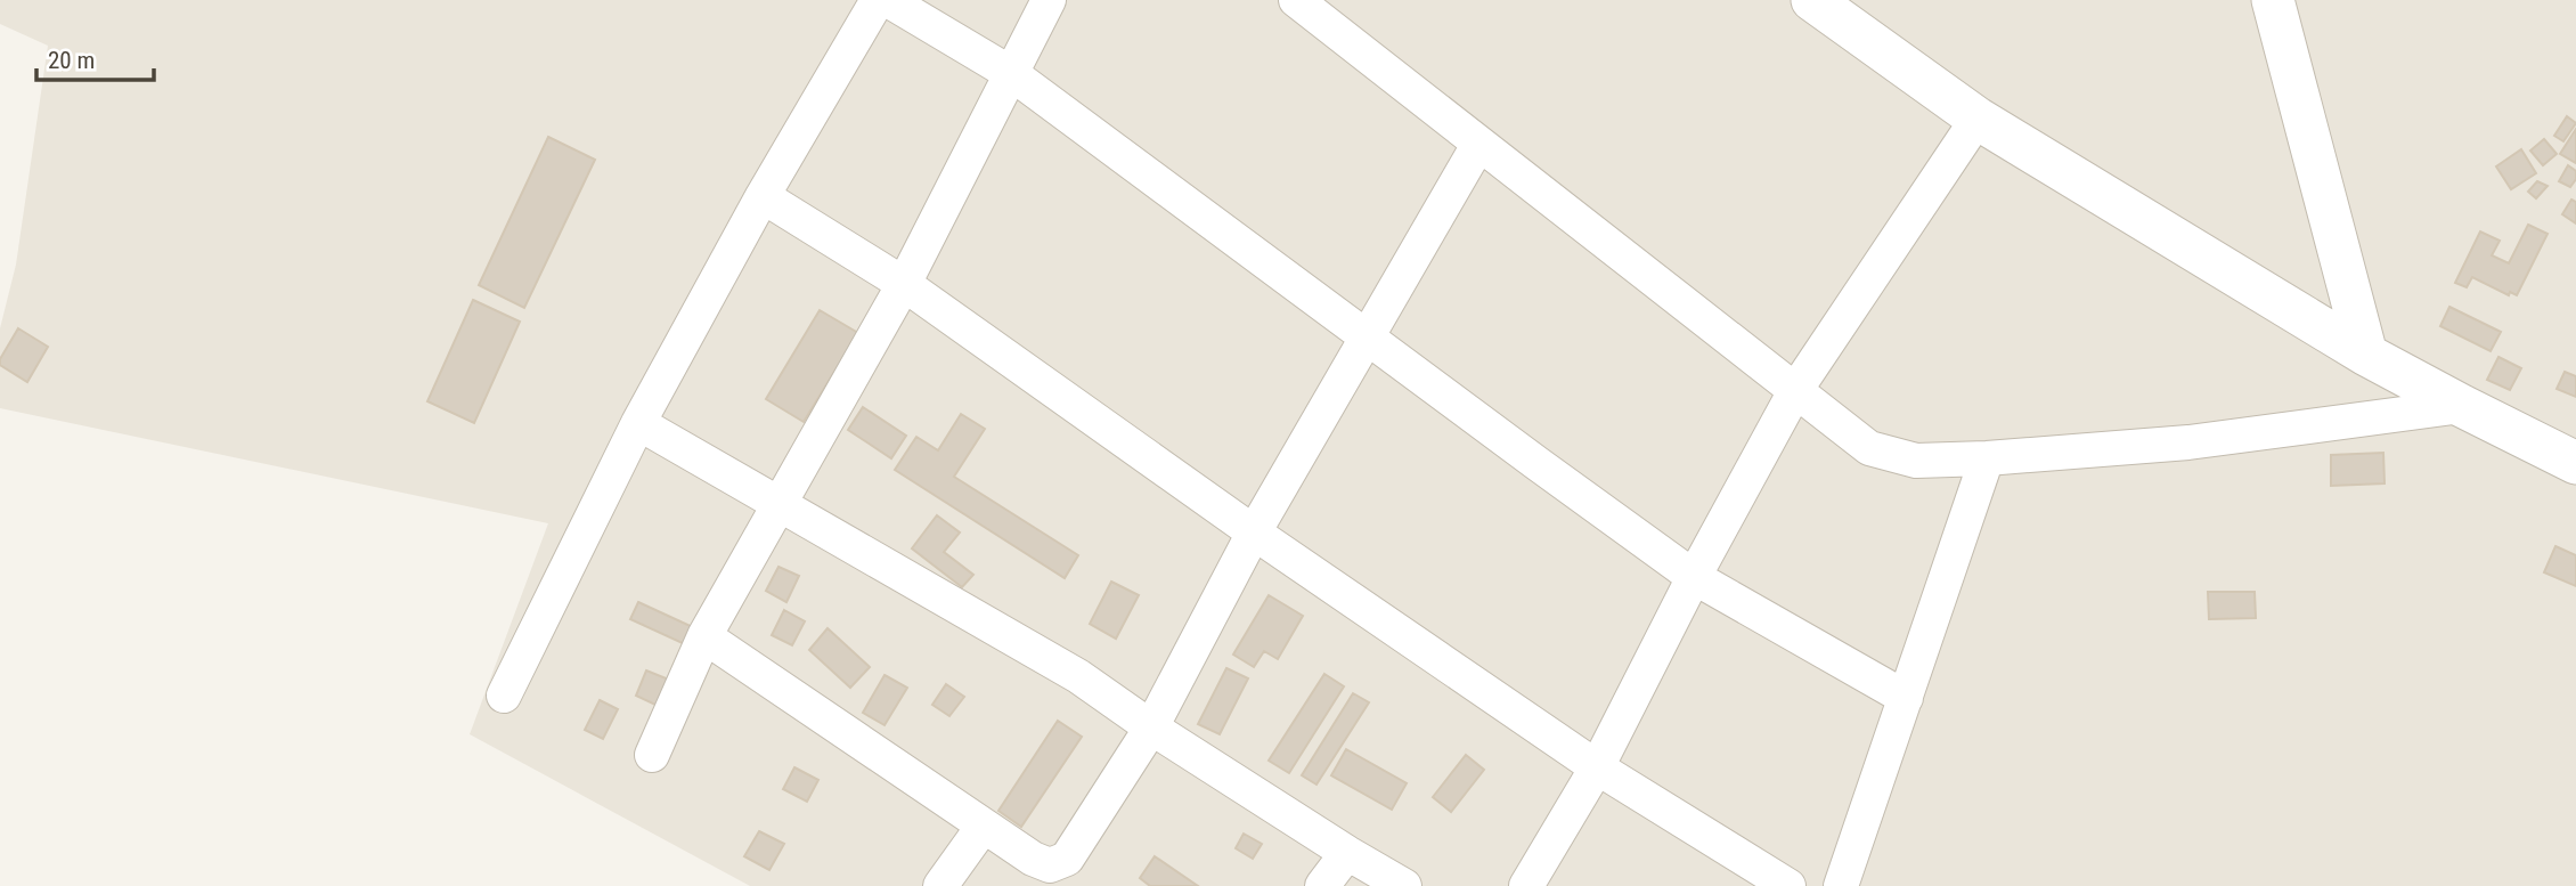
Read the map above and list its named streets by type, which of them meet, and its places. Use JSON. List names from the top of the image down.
{
  "scale_bar": "20 m"
}
